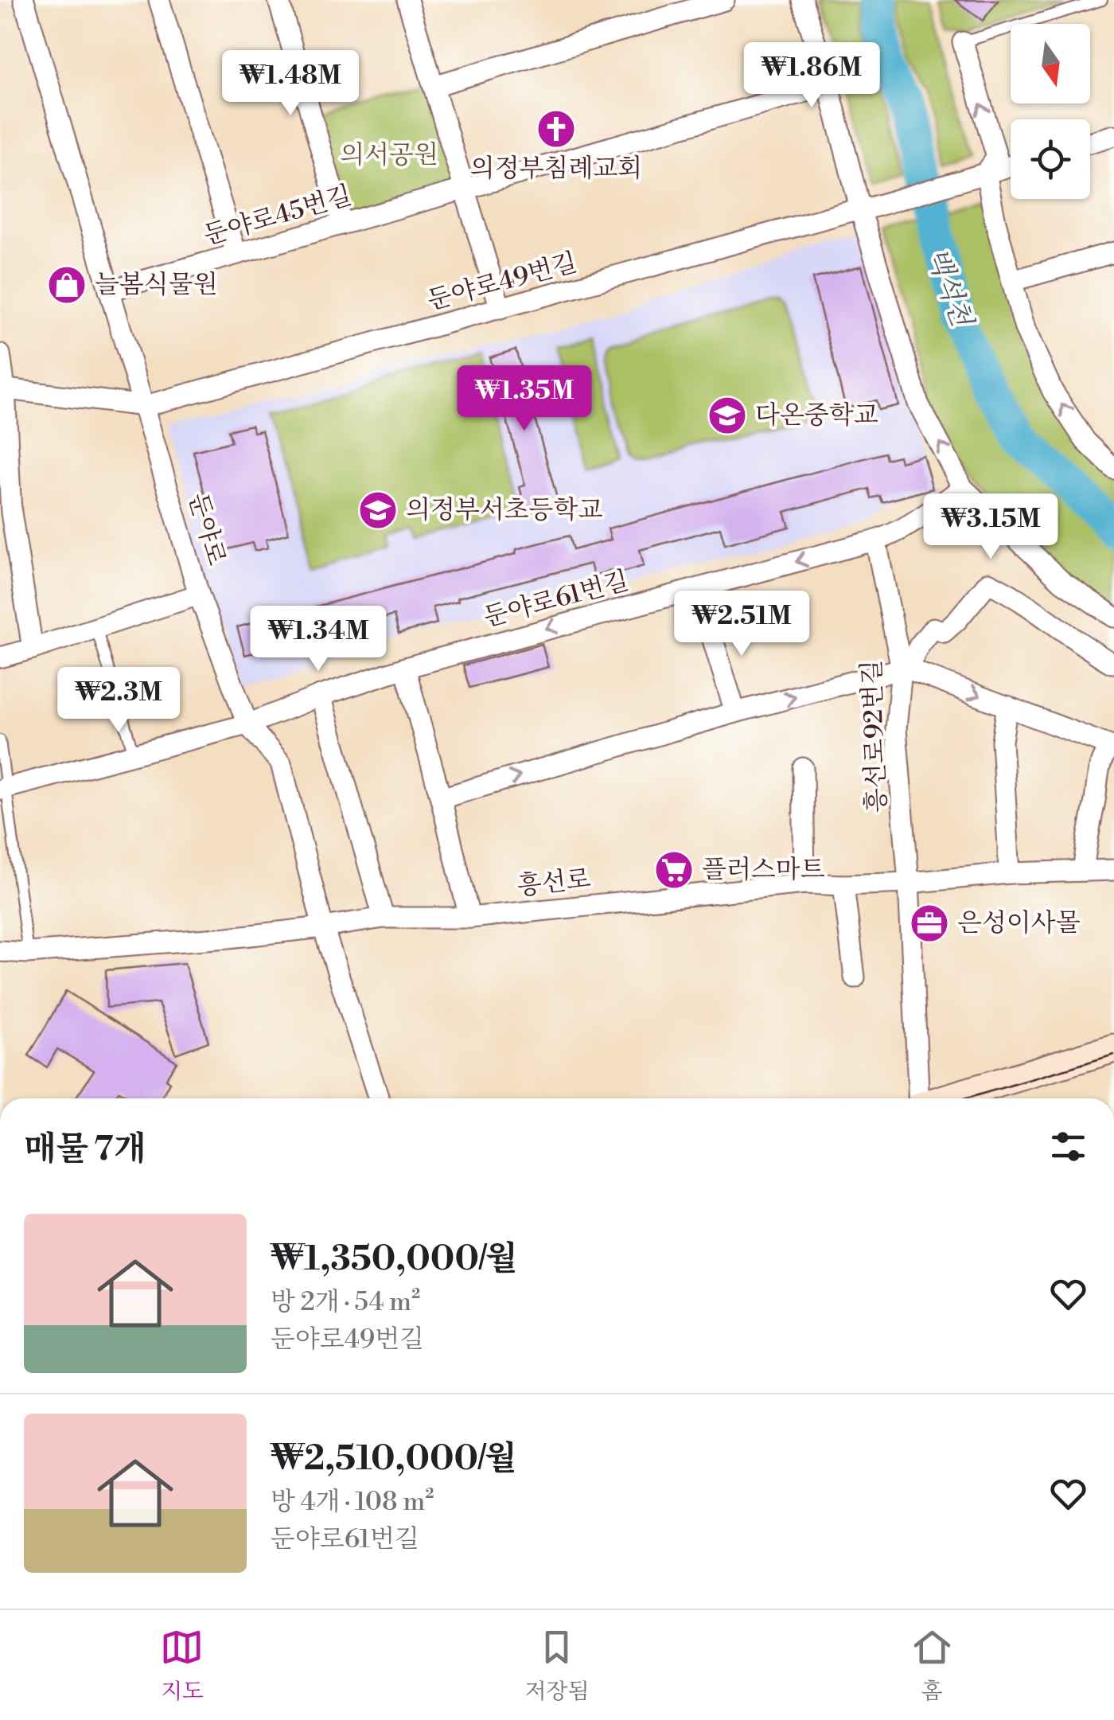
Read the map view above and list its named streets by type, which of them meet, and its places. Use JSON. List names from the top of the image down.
{
  "streets": {
    "street": [
      "둔야로45번길",
      "둔야로49번길",
      "둔야로",
      "둔야로61번길",
      "흥선로92번길",
      "흥선로"
    ]
  },
  "crossings": [
    ["둔야로45번길", "둔야로"],
    ["둔야로49번길", "둔야로"],
    ["둔야로", "둔야로61번길"],
    ["둔야로", "흥선로"],
    ["둔야로61번길", "흥선로92번길"],
    ["흥선로92번길", "흥선로"]
  ],
  "water": ["백석천"],
  "parks": ["의서공원"],
  "places": {
    "church": ["의정부침례교회"],
    "shop": ["늘봄식물원"],
    "school or university": ["다온중학교", "의정부서초등학교"],
    "supermarket": ["플러스마트"],
    "office": ["은성이사몰"]
  },
  "north": "bottom",
  "page": {
    "price": [
      "₩1.86M",
      "₩1.48M",
      "₩1.35M",
      "₩3.15M",
      "₩2.51M",
      "₩1.34M",
      "₩2.3M"
    ],
    "heading": "매물 7개",
    "list": [
      {
        "name": "₩1,350,000/월",
        "note": "방 2개 · 54 m² · 둔야로49번길"
      },
      {
        "name": "₩2,510,000/월",
        "note": "방 4개 · 108 m² · 둔야로61번길"
      }
    ],
    "tabs": ["지도", "저장됨", "홈"]
  }
}
